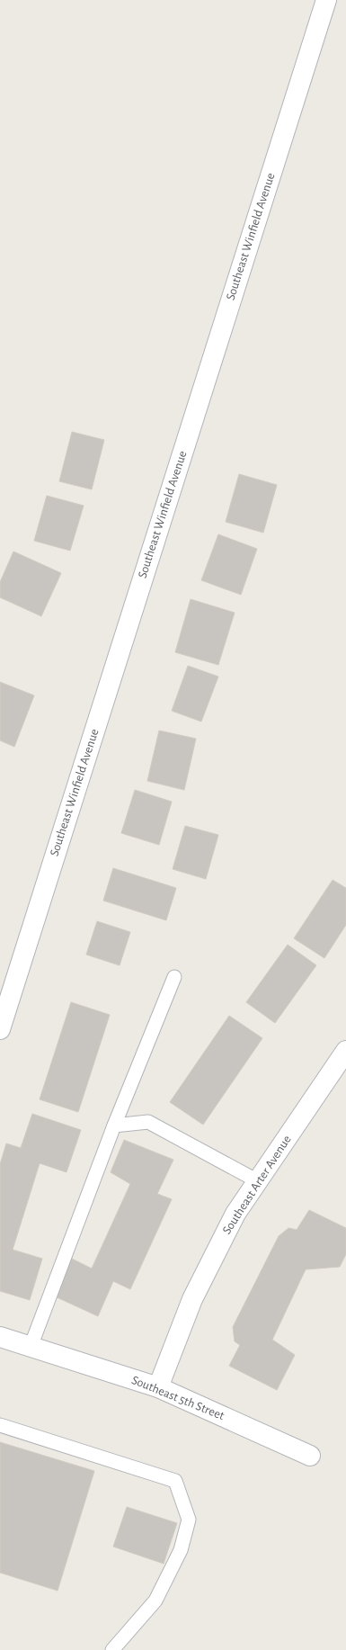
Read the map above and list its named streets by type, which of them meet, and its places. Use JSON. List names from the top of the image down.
{
  "streets": {
    "street": ["Southeast Winfield Avenue", "Southeast Arter Avenue", "Southeast 5th Street"]
  },
  "crossings": [
    ["Southeast Arter Avenue", "Southeast 5th Street"]
  ]
}
